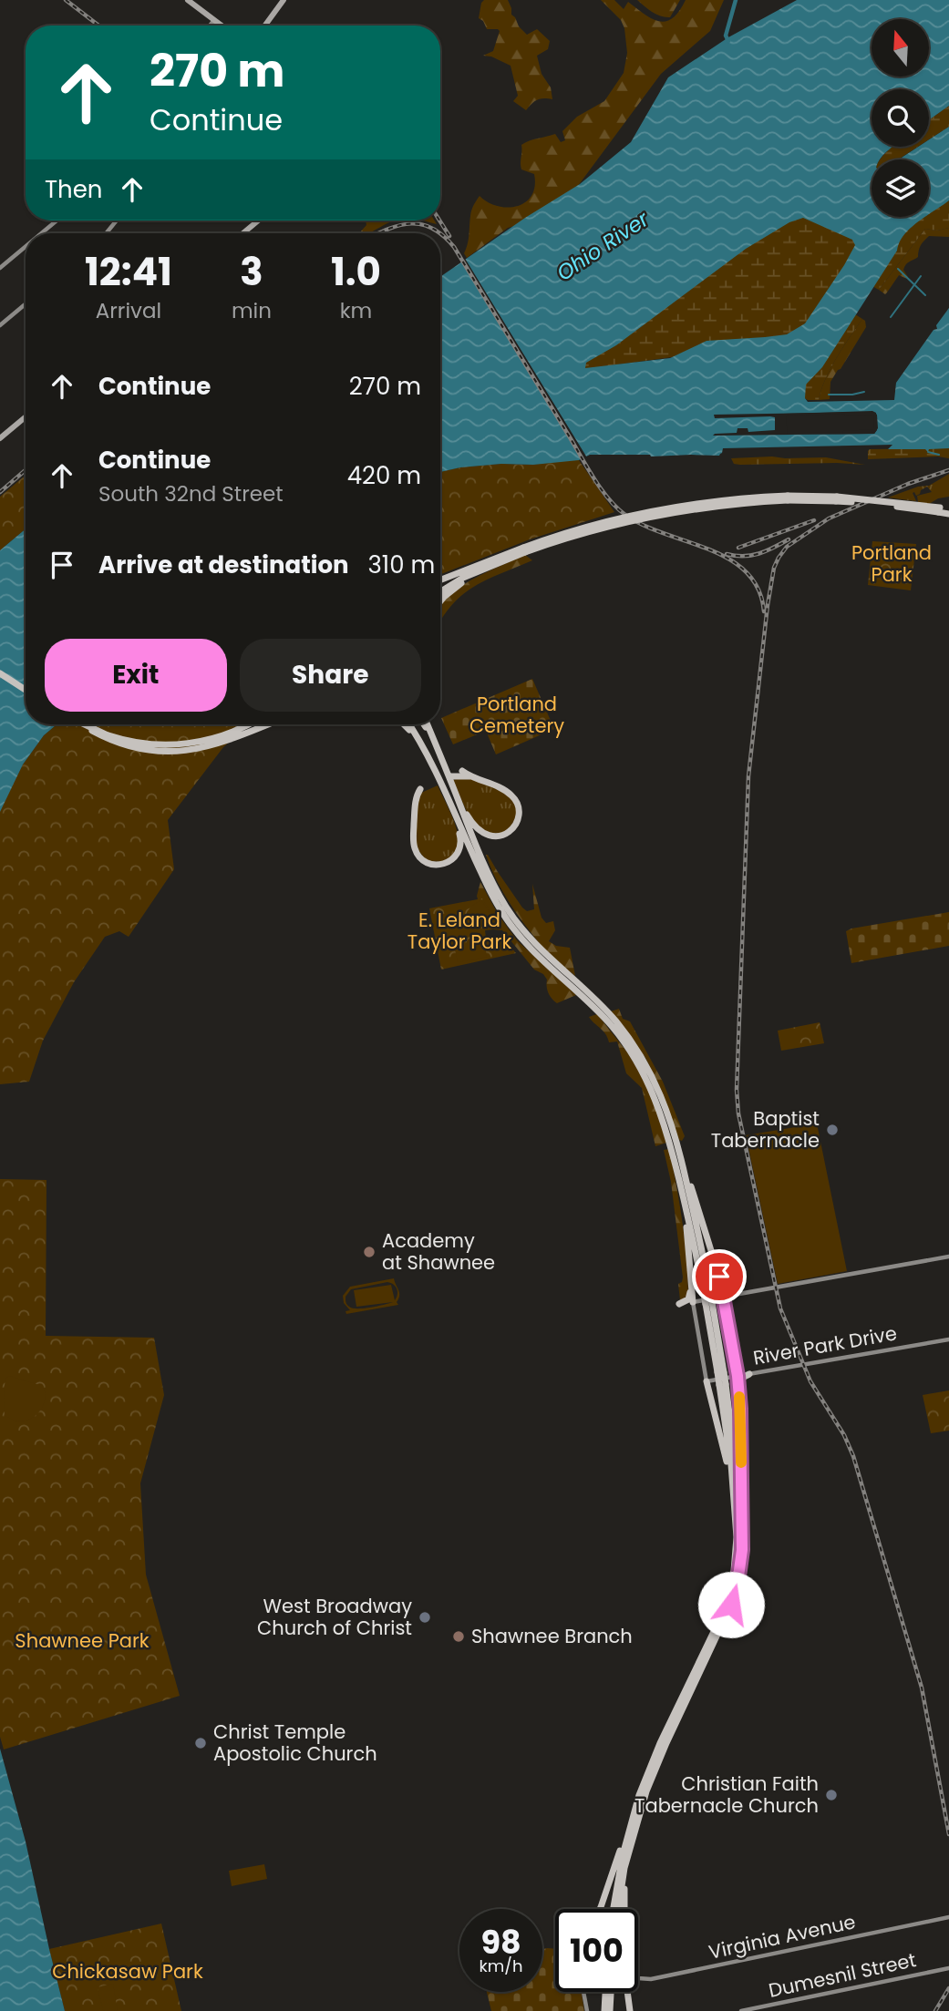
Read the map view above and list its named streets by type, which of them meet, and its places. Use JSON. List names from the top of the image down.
{
  "streets": {
    "main road": ["River Park Drive", "Virginia Avenue", "Dumesnil Street"]
  },
  "water": ["Ohio River"],
  "parks": [
    "Portland Park",
    "Portland Cemetery",
    "E. Leland Taylor Park",
    "Shawnee Park",
    "Chickasaw Park"
  ],
  "places": [
    "Baptist Tabernacle",
    "Academy at Shawnee",
    "West Broadway Church of Christ",
    "Shawnee Branch",
    "Christ Temple Apostolic Church",
    "Christian Faith Tabernacle Church"
  ],
  "north": "top",
  "page": {
    "turn": ["270 m", "Continue"],
    "then": "Then",
    "eta": [
      "12:41",
      "Arrival",
      "3",
      "min",
      "1.0",
      "km"
    ],
    "list": [
      {
        "name": "Continue",
        "value": "270 m"
      },
      {
        "name": "Continue",
        "note": "South 32nd Street",
        "value": "420 m"
      },
      {
        "name": "Arrive at destination",
        "value": "310 m"
      }
    ],
    "buttons": ["Exit", "Share"],
    "speed": "98 km/h",
    "limit": "100"
  }
}
